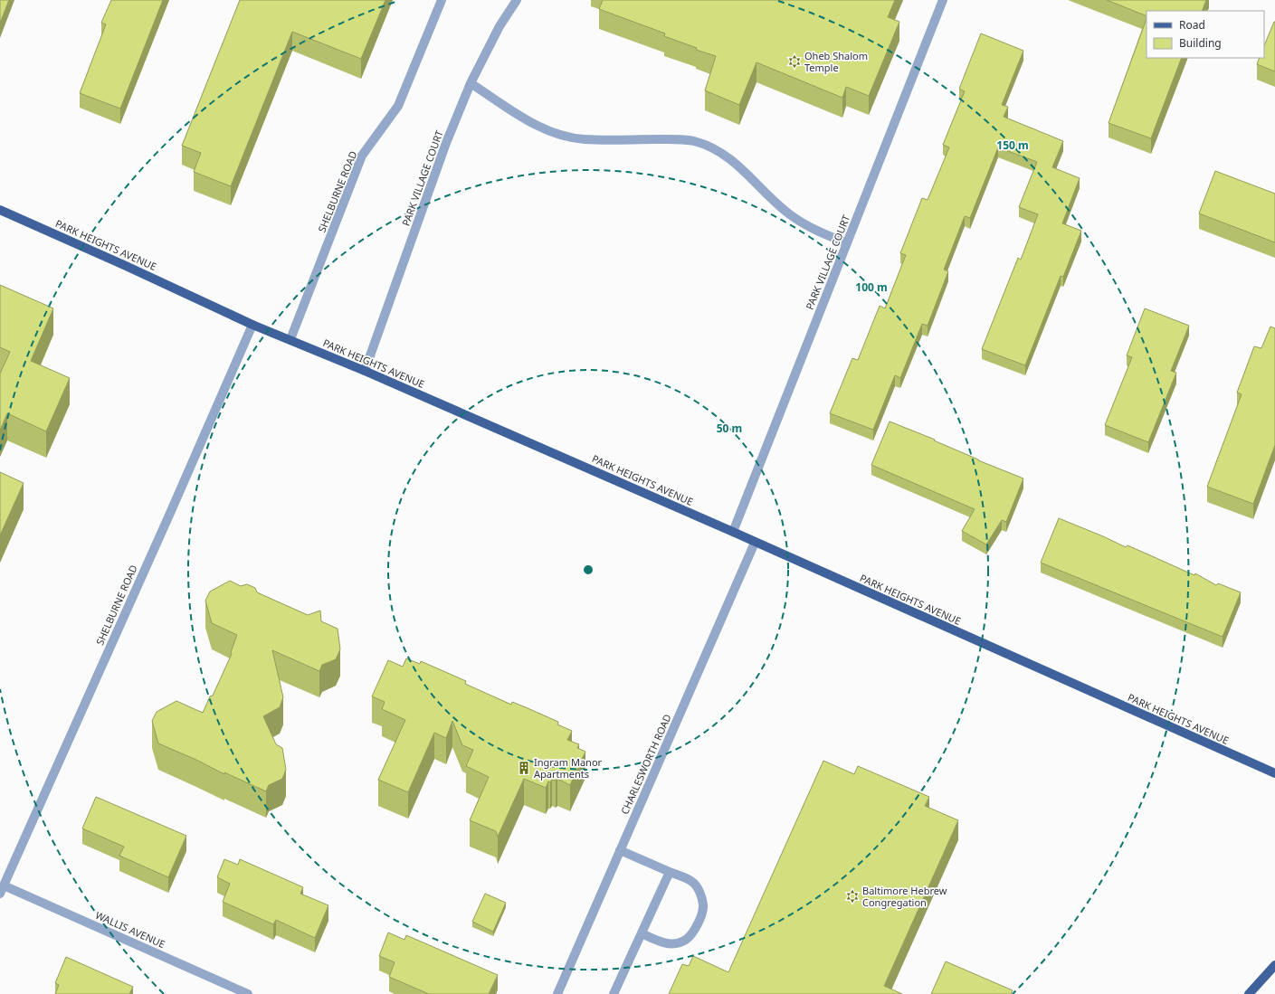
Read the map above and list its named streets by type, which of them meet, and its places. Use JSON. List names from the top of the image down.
{
  "streets": {
    "main road": ["PARK HEIGHTS AVENUE"],
    "street": [
      "PARK VILLAGE COURT",
      "SHELBURNE ROAD",
      "CHARLESWORTH ROAD",
      "WALLIS AVENUE"
    ]
  },
  "crossings": [
    ["PARK VILLAGE COURT", "PARK HEIGHTS AVENUE"],
    ["SHELBURNE ROAD", "PARK HEIGHTS AVENUE"],
    ["SHELBURNE ROAD", "WALLIS AVENUE"],
    ["PARK HEIGHTS AVENUE", "CHARLESWORTH ROAD"]
  ],
  "places": {
    "synagogue": ["Oheb Shalom Temple", "Baltimore Hebrew Congregation"],
    "building": ["Ingram Manor Apartments"]
  },
  "legend": ["Road", "Building"],
  "rings": ["150 m", "100 m", "50 m"]
}
